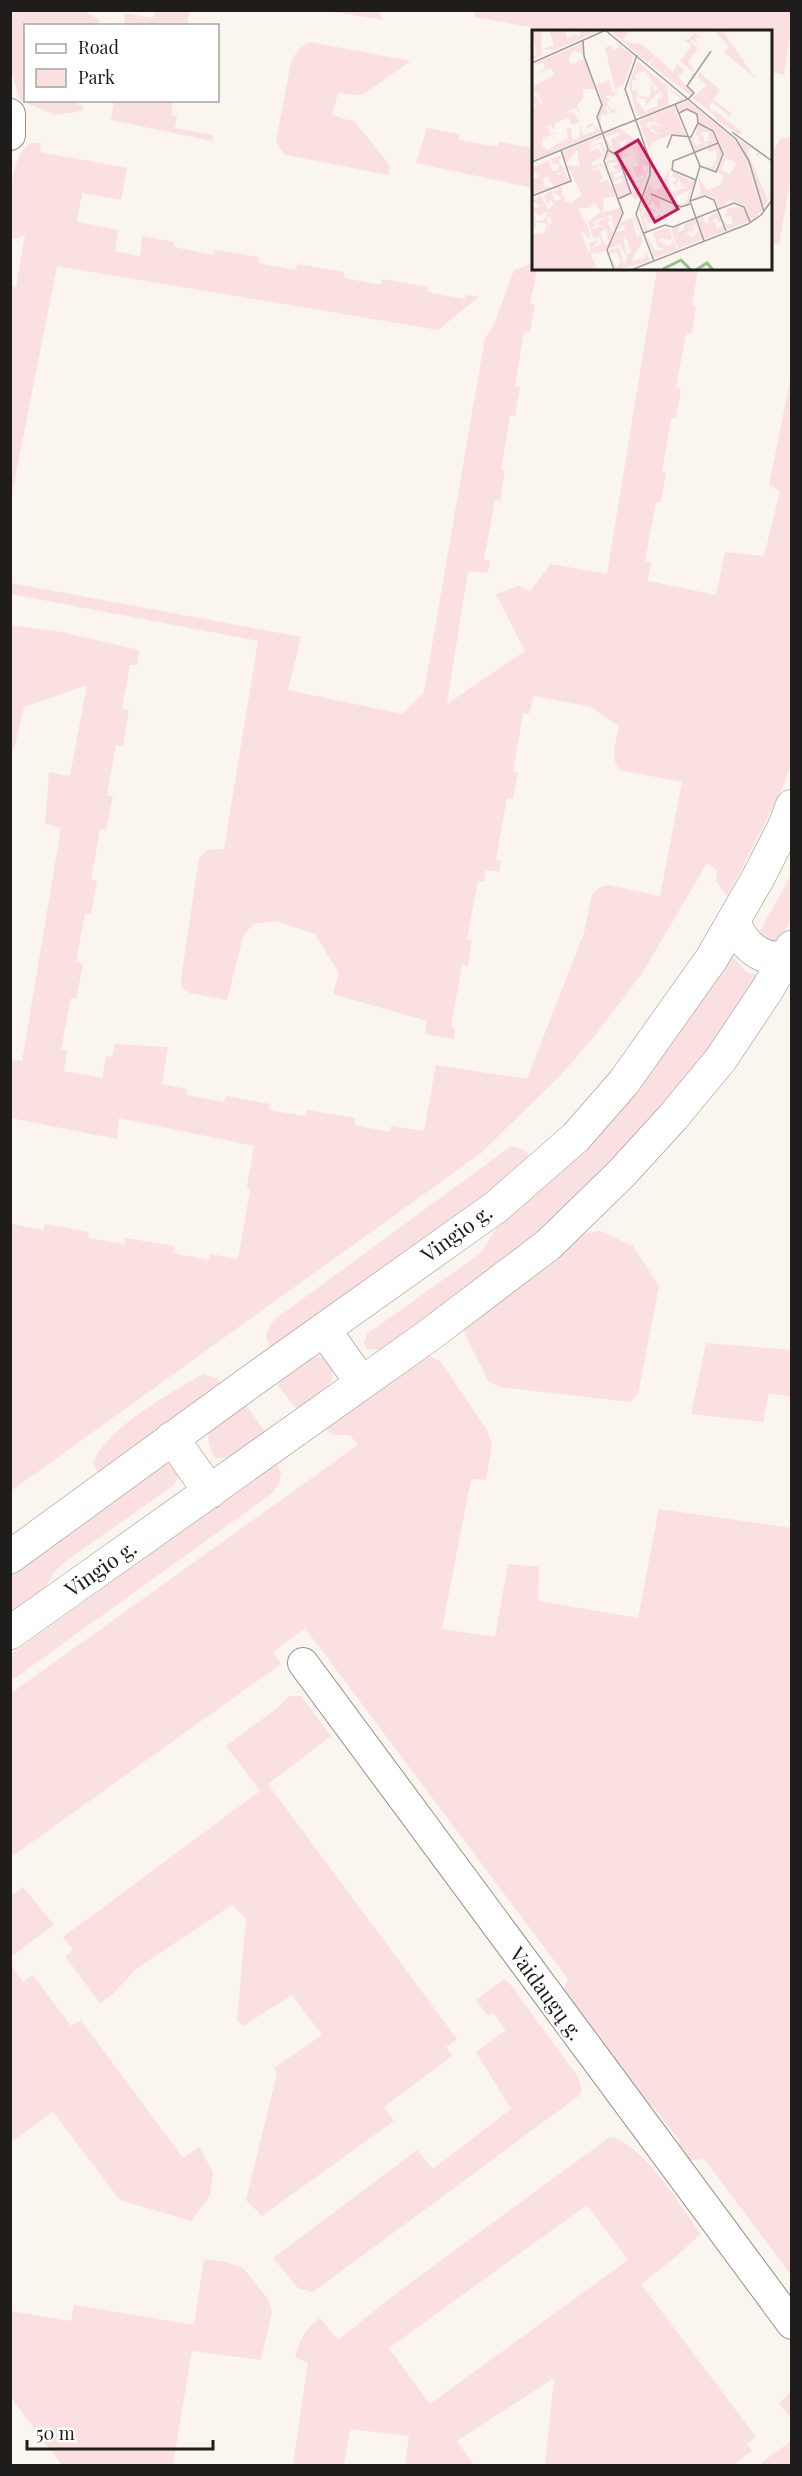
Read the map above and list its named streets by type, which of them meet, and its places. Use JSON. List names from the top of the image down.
{
  "streets": {
    "main road": ["Vingio g."],
    "street": ["Vaidaugų g."]
  },
  "legend": ["Road", "Park"],
  "scale_bar": "50 m"
}
